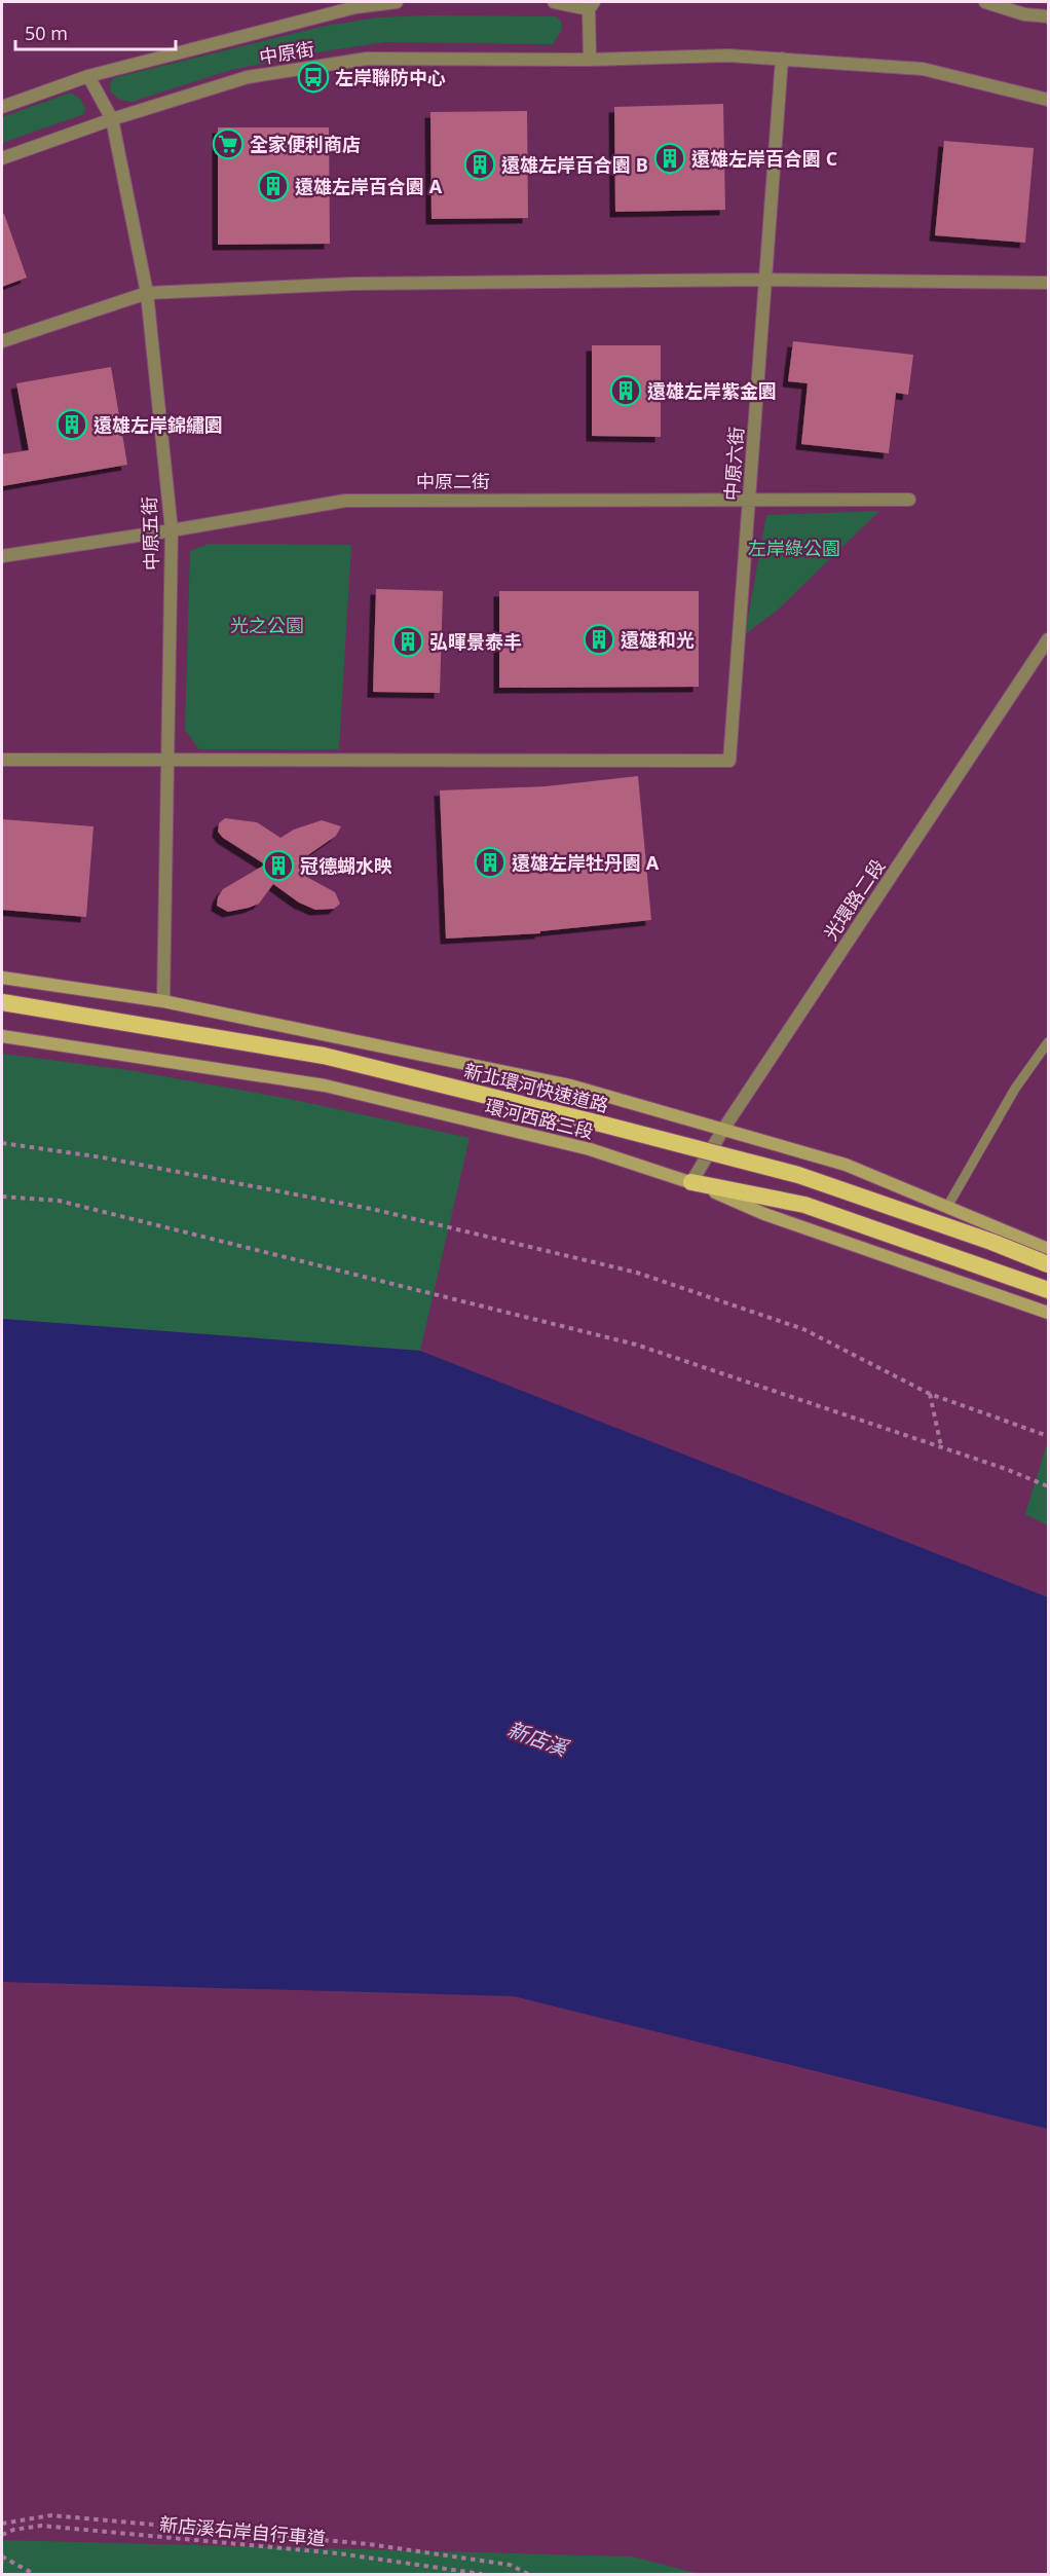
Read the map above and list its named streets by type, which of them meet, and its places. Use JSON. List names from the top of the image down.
{
  "streets": {
    "highway": ["新北環河快速道路"],
    "main road": ["環河西路三段"],
    "street": [
      "中原街",
      "中原六街",
      "中原二街",
      "中原五街",
      "光環路二段"
    ],
    "path": ["新店溪右岸自行車道"]
  },
  "crossings": [
    ["中原街", "中原六街"],
    ["中原街", "中原五街"],
    ["中原六街", "中原二街"],
    ["中原六街", "中原五街"],
    ["中原二街", "中原五街"],
    ["中原五街", "環河西路三段"],
    ["光環路二段", "環河西路三段"]
  ],
  "water": ["新店溪"],
  "parks": ["左岸綠公園", "光之公園"],
  "places": {
    "bus stop": ["左岸聯防中心"],
    "supermarket": ["全家便利商店"],
    "building": [
      "遠雄左岸百合園 C",
      "遠雄左岸百合園 B",
      "遠雄左岸百合園 A",
      "遠雄左岸紫金園",
      "遠雄左岸錦繡園",
      "遠雄和光",
      "弘暉景泰丰",
      "遠雄左岸牡丹園 A",
      "冠德蝴水映"
    ]
  },
  "scale_bar": "50 m"
}
